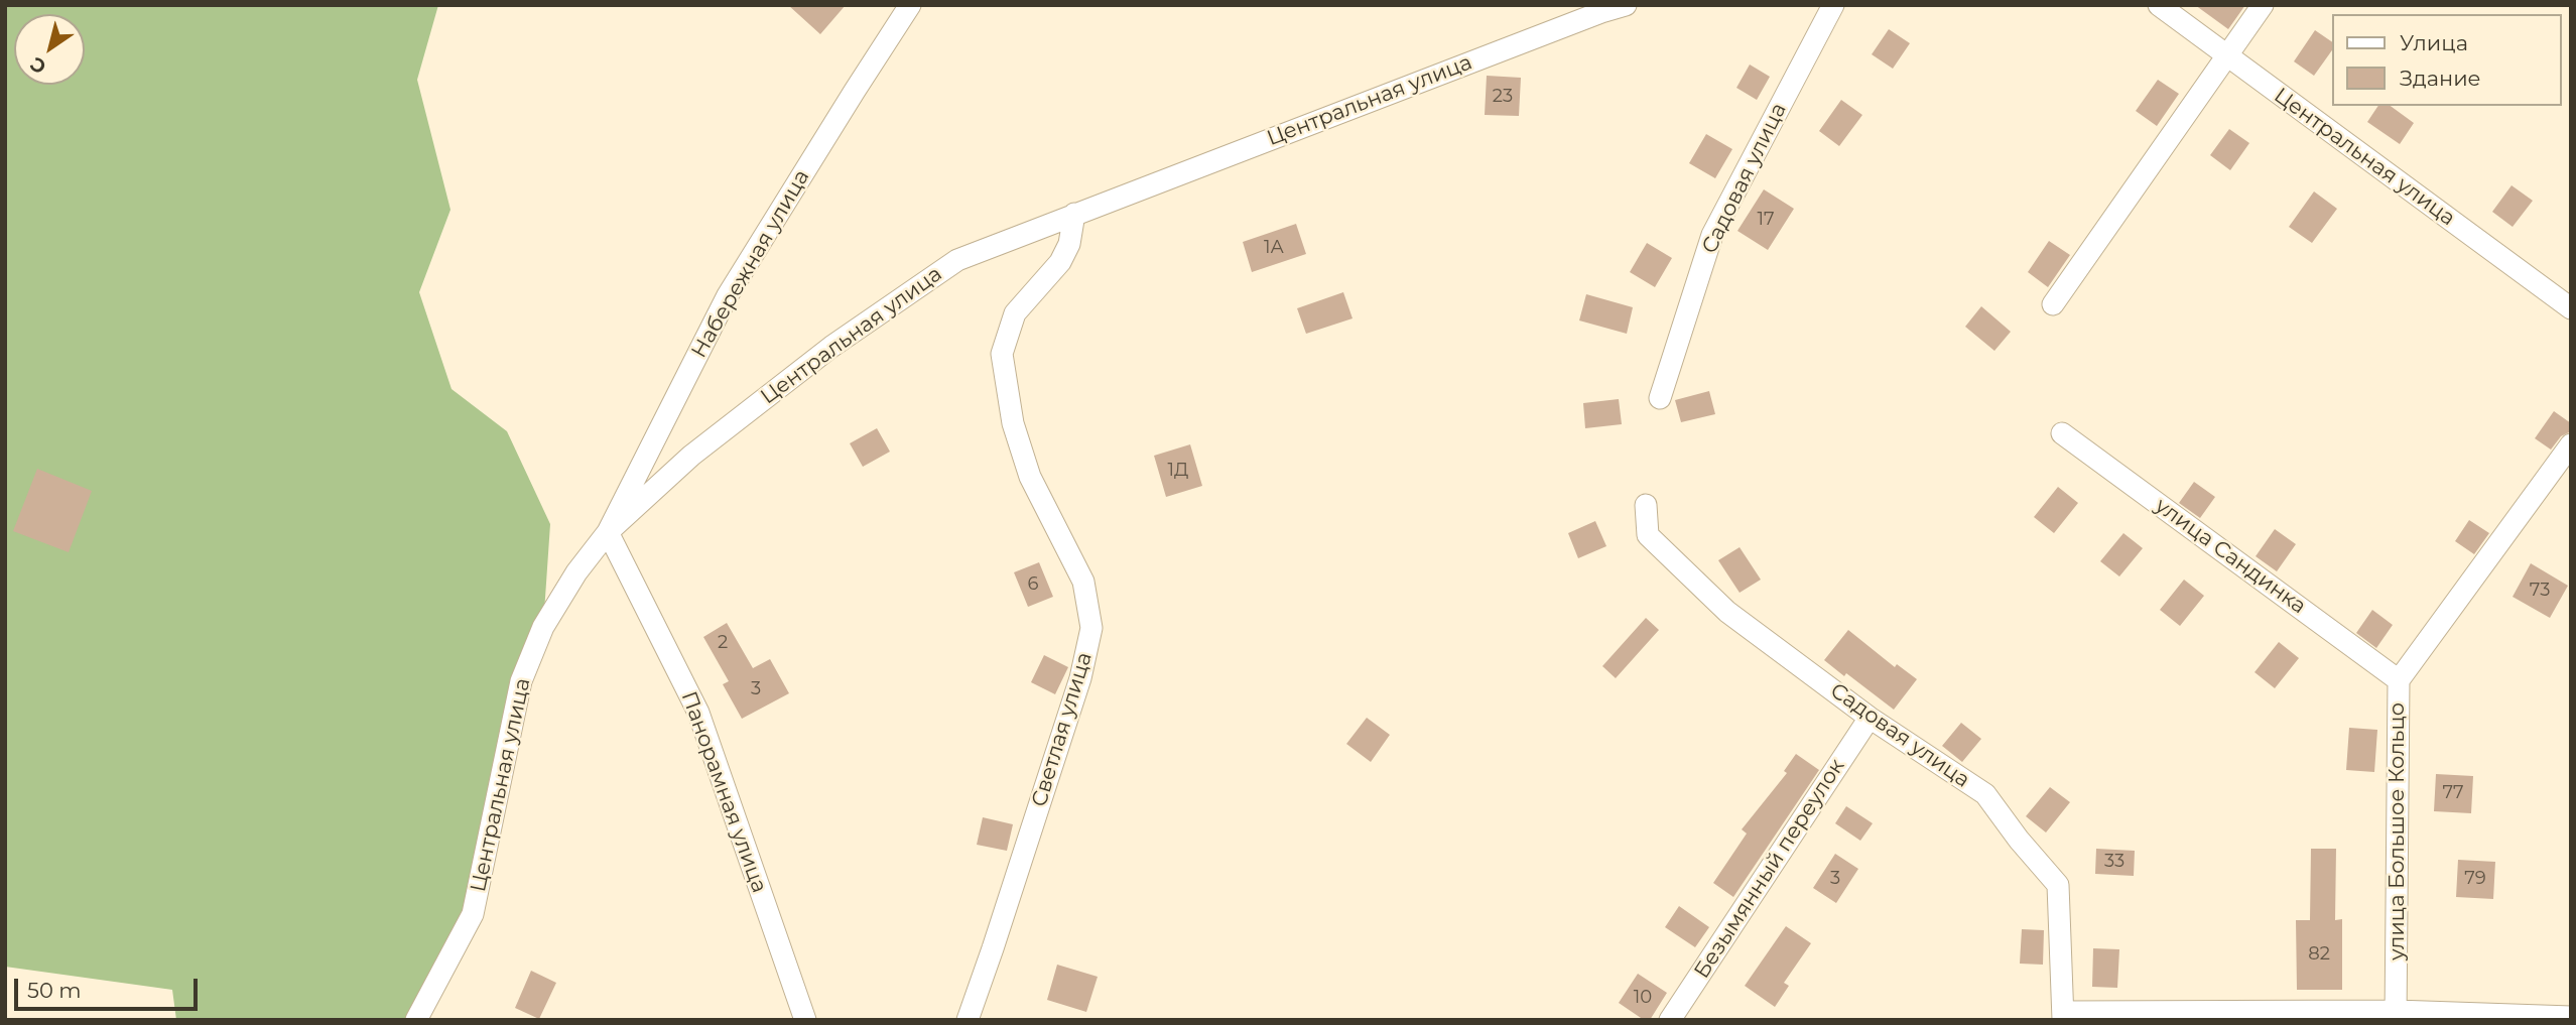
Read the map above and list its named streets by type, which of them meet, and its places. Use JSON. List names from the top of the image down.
{
  "streets": {
    "street": [
      "Центральная улица",
      "Садовая улица",
      "Набережная улица",
      "улица Сандинка",
      "Светлая улица",
      "Панорамная улица",
      "улица Большое Кольцо",
      "Безымянный переулок"
    ]
  },
  "crossings": [
    ["Центральная улица", "Набережная улица"],
    ["Центральная улица", "Светлая улица"],
    ["Центральная улица", "Панорамная улица"],
    ["Садовая улица", "Безымянный переулок"],
    ["Набережная улица", "Панорамная улица"],
    ["улица Сандинка", "улица Большое Кольцо"]
  ],
  "house_numbers": [
    "23",
    "17",
    "1А",
    "1Д",
    "6",
    "73",
    "2",
    "3",
    "77",
    "33",
    "3",
    "79",
    "82",
    "10"
  ],
  "legend": ["Улица", "Здание"],
  "scale_bar": "50 m",
  "north": "bottom left"
}
